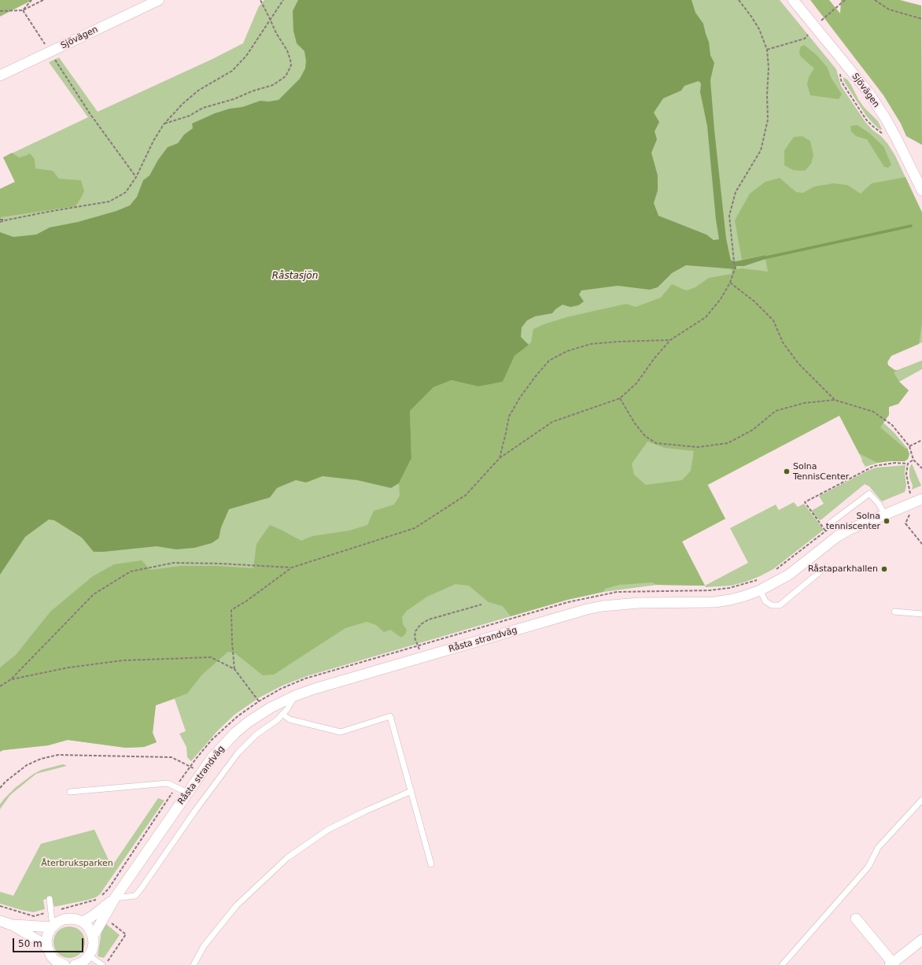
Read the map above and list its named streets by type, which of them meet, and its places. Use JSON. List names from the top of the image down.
{
  "streets": {
    "street": ["Sjövägen", "Råsta strandväg"]
  },
  "water": ["Råstasjön"],
  "parks": ["Återbruksparken"],
  "places": ["Solna TennisCenter", "Solna tenniscenter", "Råstaparkhallen"],
  "scale_bar": "50 m"
}
